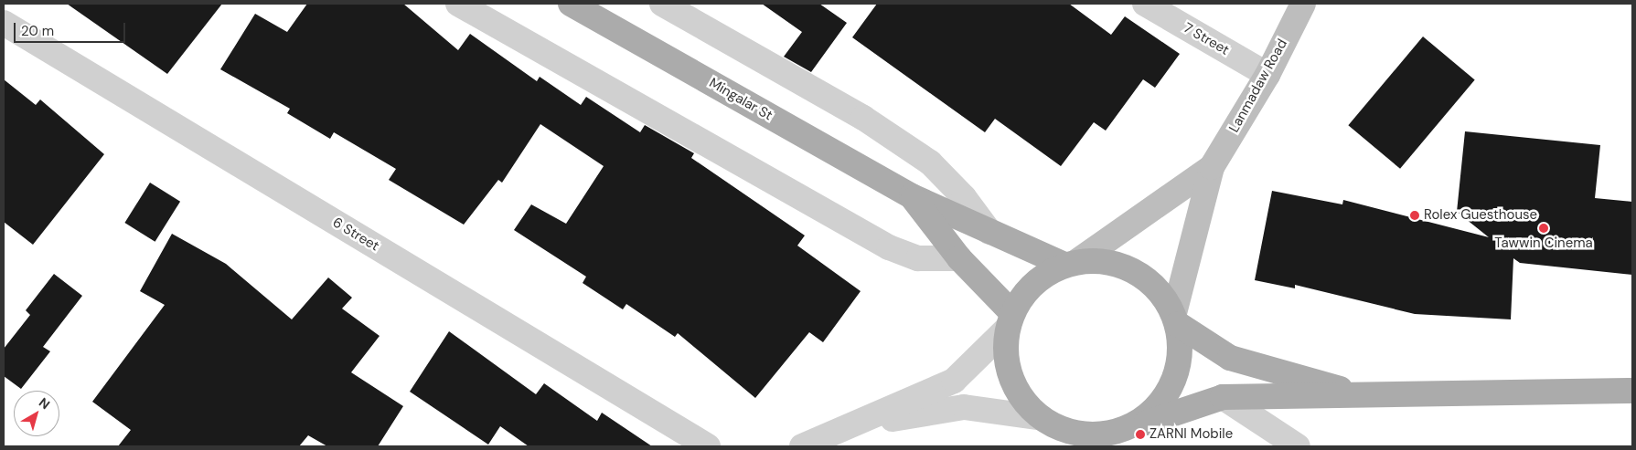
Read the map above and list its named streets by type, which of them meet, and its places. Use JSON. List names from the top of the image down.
{
  "streets": {
    "main road": ["Mingalar St"],
    "street": ["7 Street", "Lanmadaw Road", "6 Street"]
  },
  "crossings": [
    ["7 Street", "Lanmadaw Road"],
    ["Lanmadaw Road", "Mingalar St"]
  ],
  "places": ["Rolex Guesthouse", "Tawwin Cinema", "ZARNI Mobile"],
  "scale_bar": "20 m",
  "north": "top right"
}
